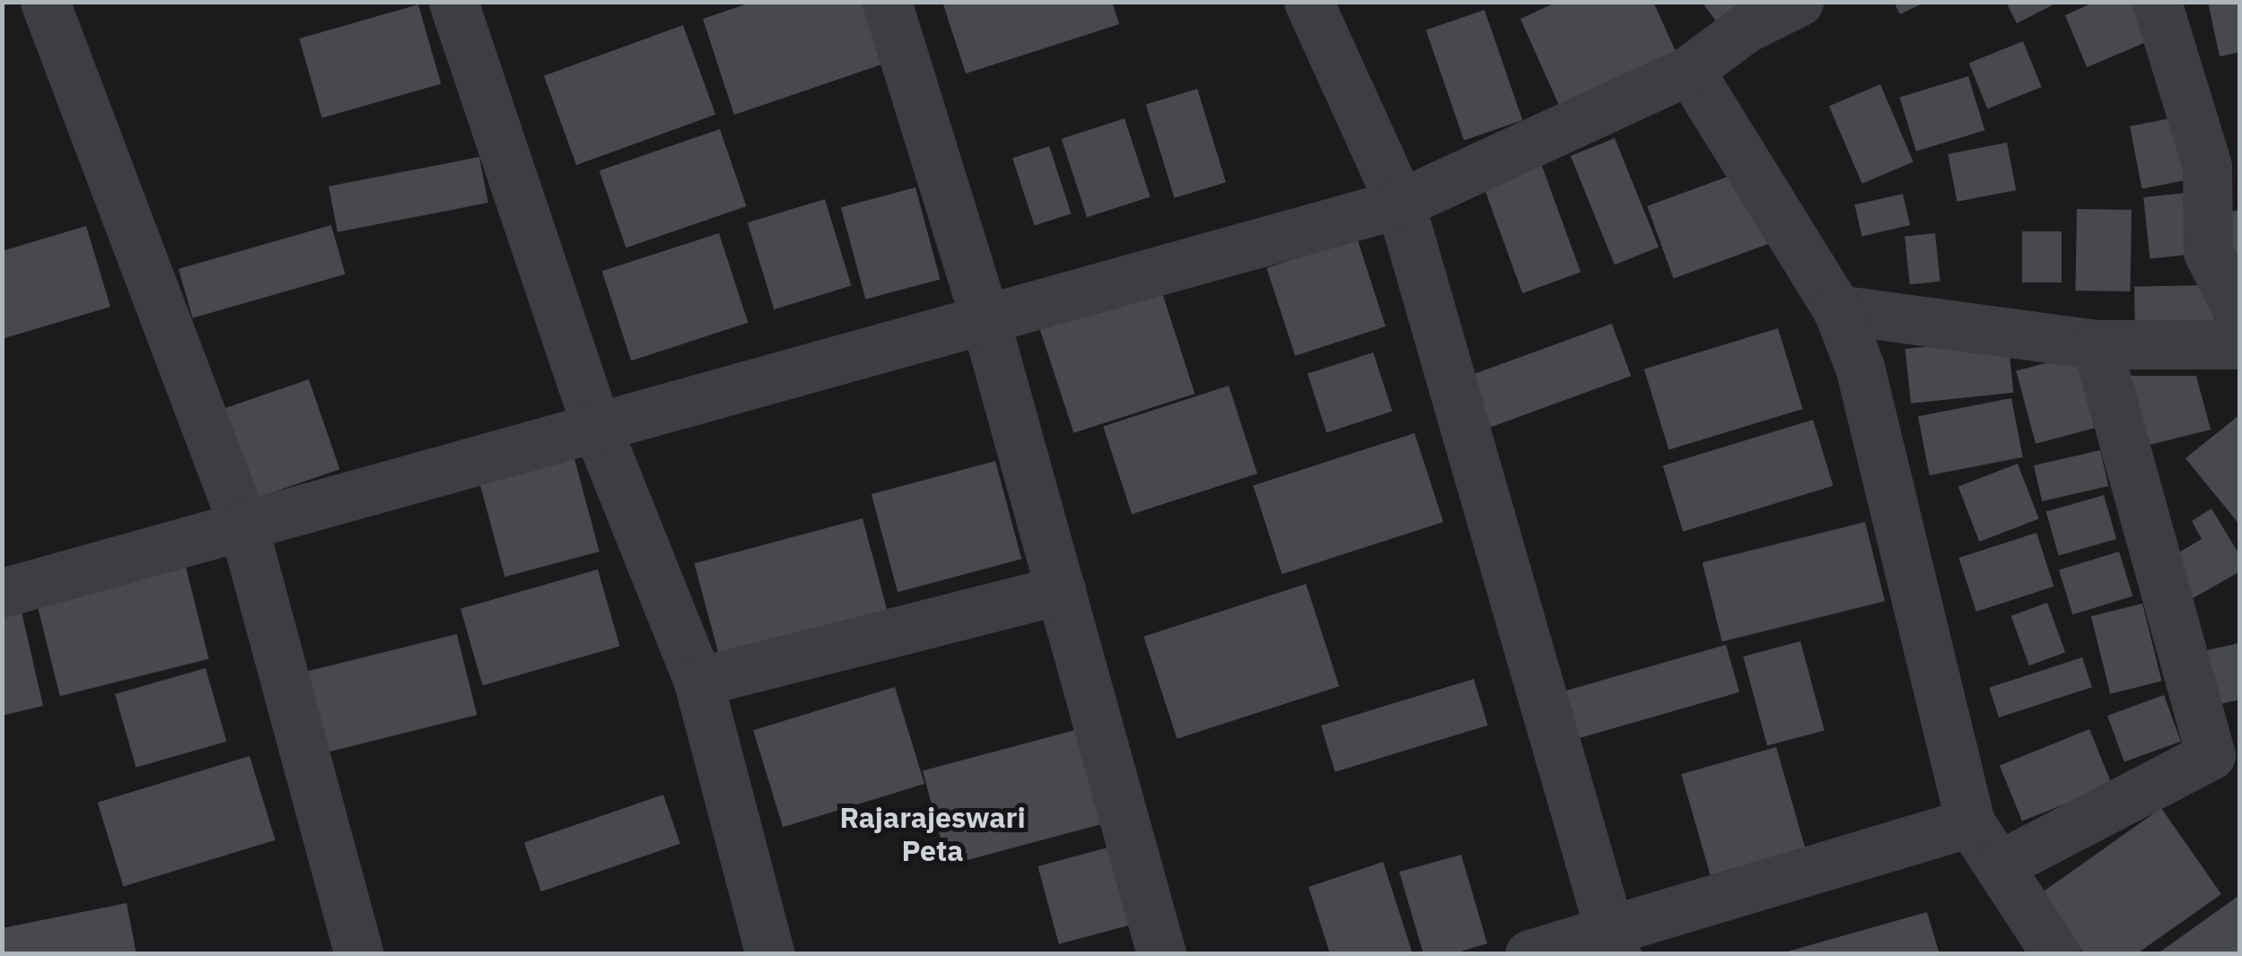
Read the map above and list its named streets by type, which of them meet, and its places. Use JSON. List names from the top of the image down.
{
  "districts": ["Rajarajeswari Peta"]
}
